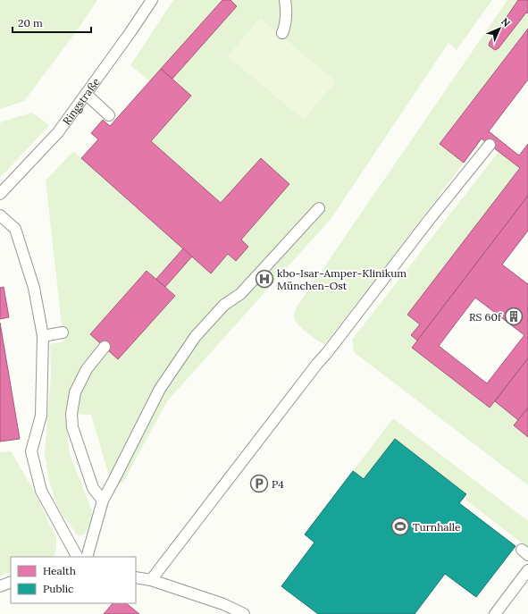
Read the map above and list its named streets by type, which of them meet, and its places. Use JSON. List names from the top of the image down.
{
  "streets": {
    "lane": ["Ringstraße"]
  },
  "places": {
    "hospital": ["kbo-Isar-Amper-Klinikum München-Ost"],
    "building": ["RS 60f"],
    "parking": ["P4"],
    "sports": ["Turnhalle"]
  },
  "legend": ["Health", "Public"],
  "scale_bar": "20 m",
  "north": "top right"
}
